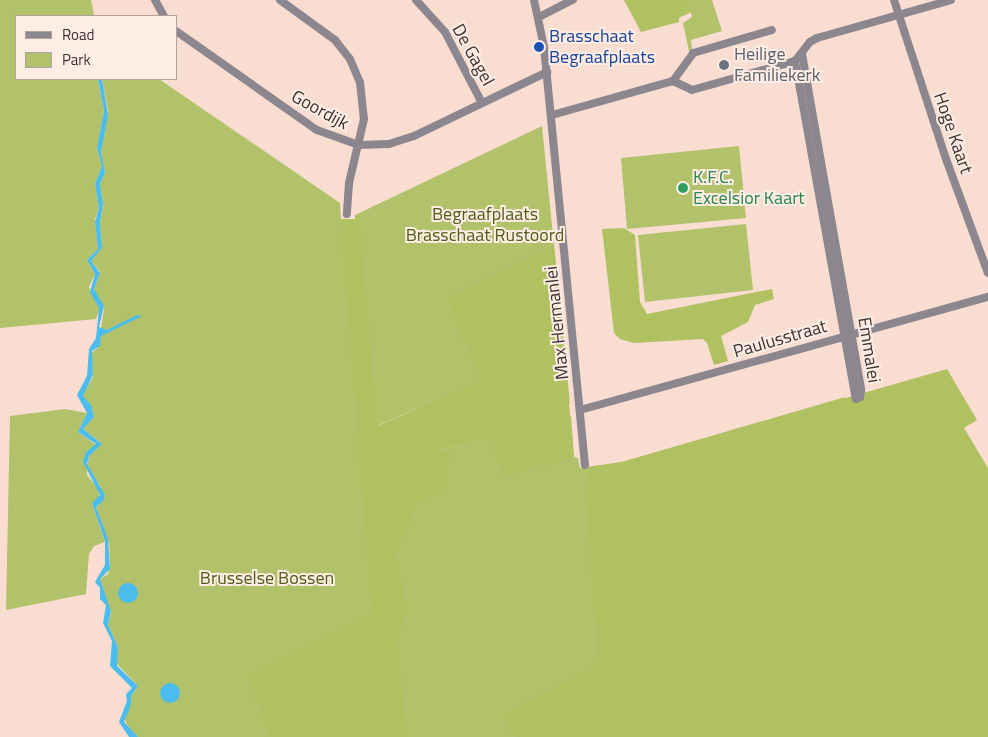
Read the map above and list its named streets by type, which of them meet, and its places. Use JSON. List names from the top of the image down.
{
  "streets": {
    "street": [
      "De Gagel",
      "Goordijk",
      "Hoge Kaart",
      "Max Hermanlei",
      "Paulusstraat",
      "Emmalei"
    ]
  },
  "crossings": [
    ["De Gagel", "Goordijk"],
    ["Goordijk", "Max Hermanlei"],
    ["Max Hermanlei", "Paulusstraat"],
    ["Paulusstraat", "Emmalei"]
  ],
  "parks": ["Begraafplaats Brasschaat Rustoord", "Brusselse Bossen"],
  "places": ["Brasschaat Begraafplaats", "Heilige Familiekerk", "K.F.C. Excelsior Kaart"],
  "legend": ["Road", "Park"]
}
